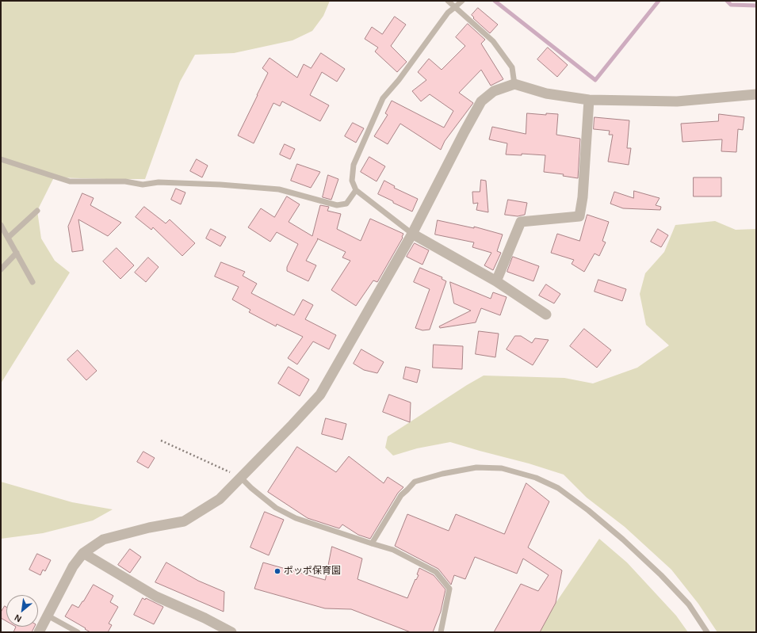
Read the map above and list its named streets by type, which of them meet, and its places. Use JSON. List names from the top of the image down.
{
  "places": ["ポッポ保育園"],
  "north": "bottom left"
}
